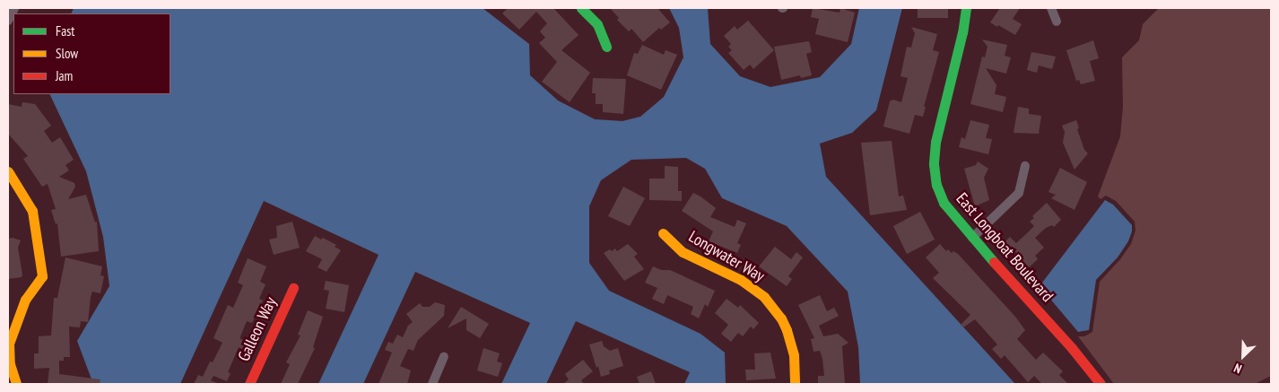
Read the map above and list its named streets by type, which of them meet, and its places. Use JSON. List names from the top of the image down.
{
  "streets": {
    "street": ["East Longboat Boulevard", "Longwater Way", "Galleon Way"]
  },
  "legend": ["Fast", "Slow", "Jam"],
  "north": "bottom left"
}
